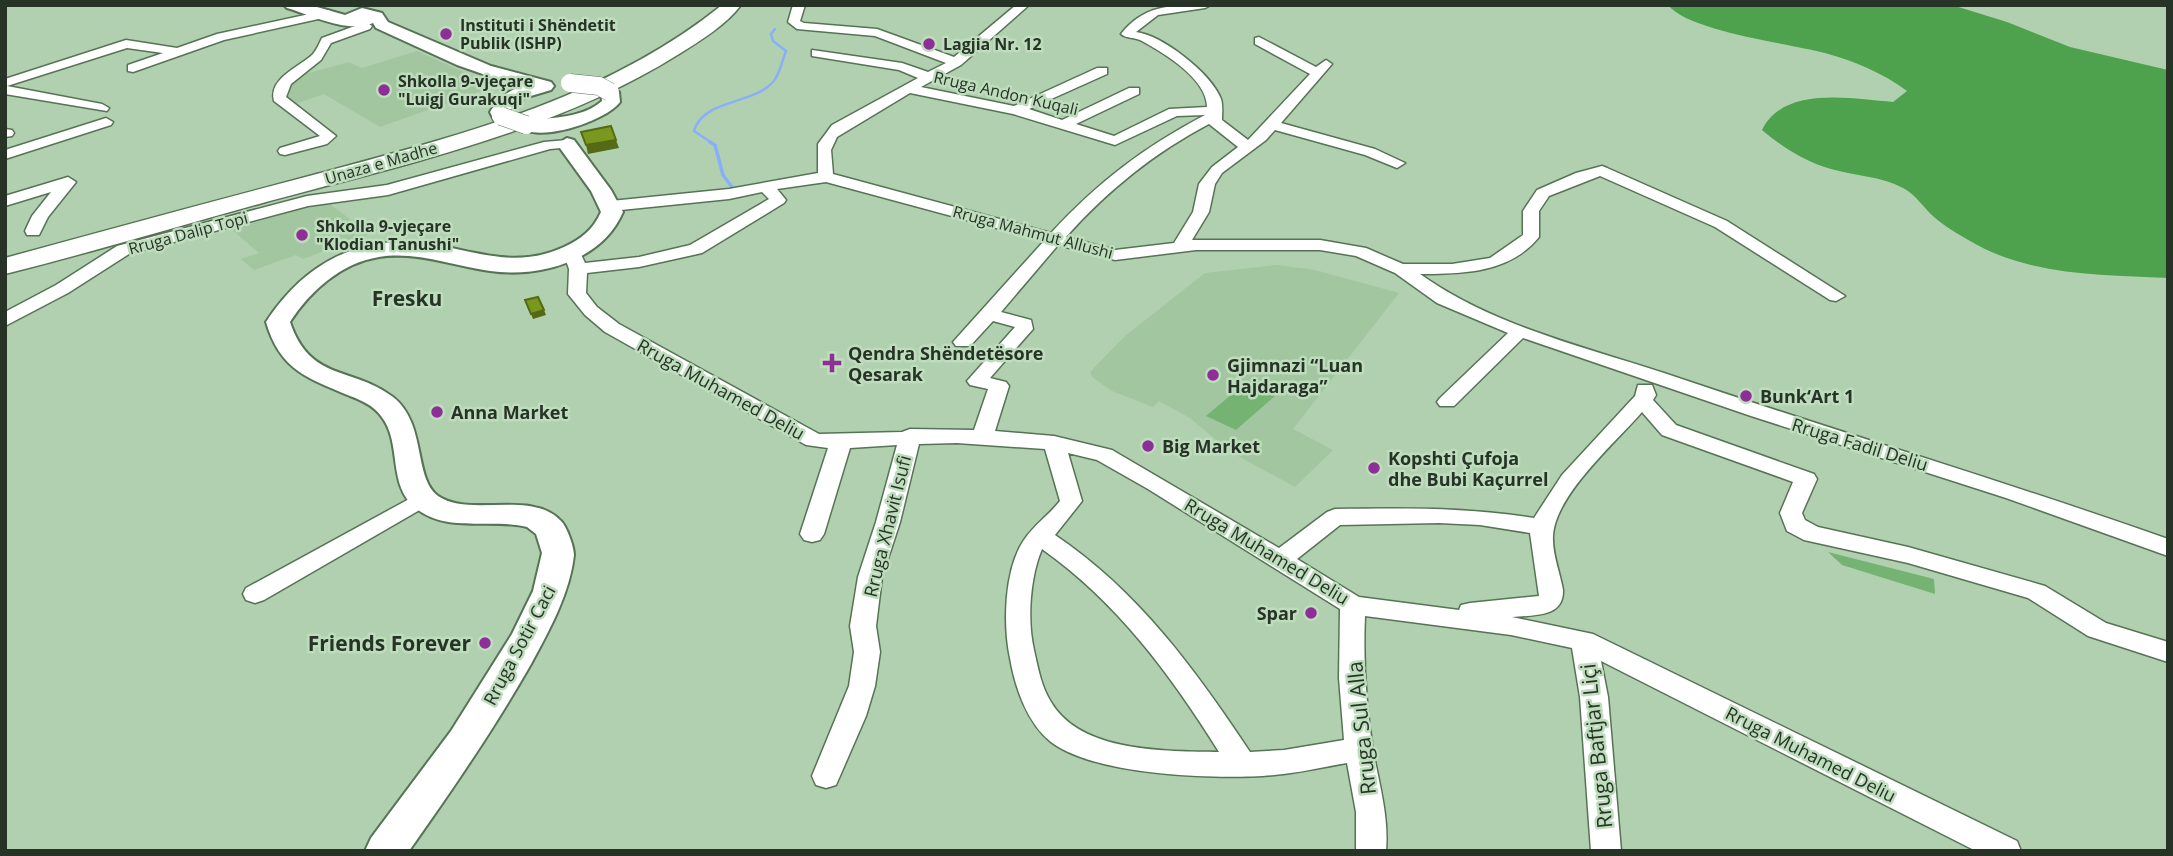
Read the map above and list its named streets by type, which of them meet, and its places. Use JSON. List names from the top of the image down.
{
  "streets": {
    "highway": ["Unaza e Madhe"],
    "main road": ["Rruga Sotir Caci"],
    "street": [
      "Rruga Andon Kuqali",
      "Rruga Mahmut Allushi",
      "Rruga Dalip Topi",
      "Rruga Muhamed Deliu",
      "Rruga Fadil Deliu",
      "Rruga Xhavit Isufi",
      "Rruga Sul Alla",
      "Rruga Baftjar Liçi"
    ]
  },
  "crossings": [
    ["Rruga Mahmut Allushi", "Rruga Fadil Deliu"],
    ["Rruga Muhamed Deliu", "Rruga Xhavit Isufi"],
    ["Rruga Muhamed Deliu", "Rruga Sul Alla"],
    ["Rruga Muhamed Deliu", "Rruga Baftjar Liçi"]
  ],
  "districts": ["Fresku"],
  "places": {
    "other": [
      "Instituti i Shëndetit Publik (ISHP)",
      "Lagjia Nr. 12",
      "Shkolla 9-vjeçare \"Luigj Gurakuqi\"",
      "Shkolla 9-vjeçare \"Klodian Tanushi\"",
      "Gjimnazi “Luan Hajdaraga”",
      "Bunk‘Art 1",
      "Anna Market",
      "Big Market",
      "Kopshti Çufoja dhe Bubi Kaçurrel",
      "Spar",
      "Friends Forever"
    ],
    "health": ["Qendra Shëndetësore Qesarak"]
  }
}
